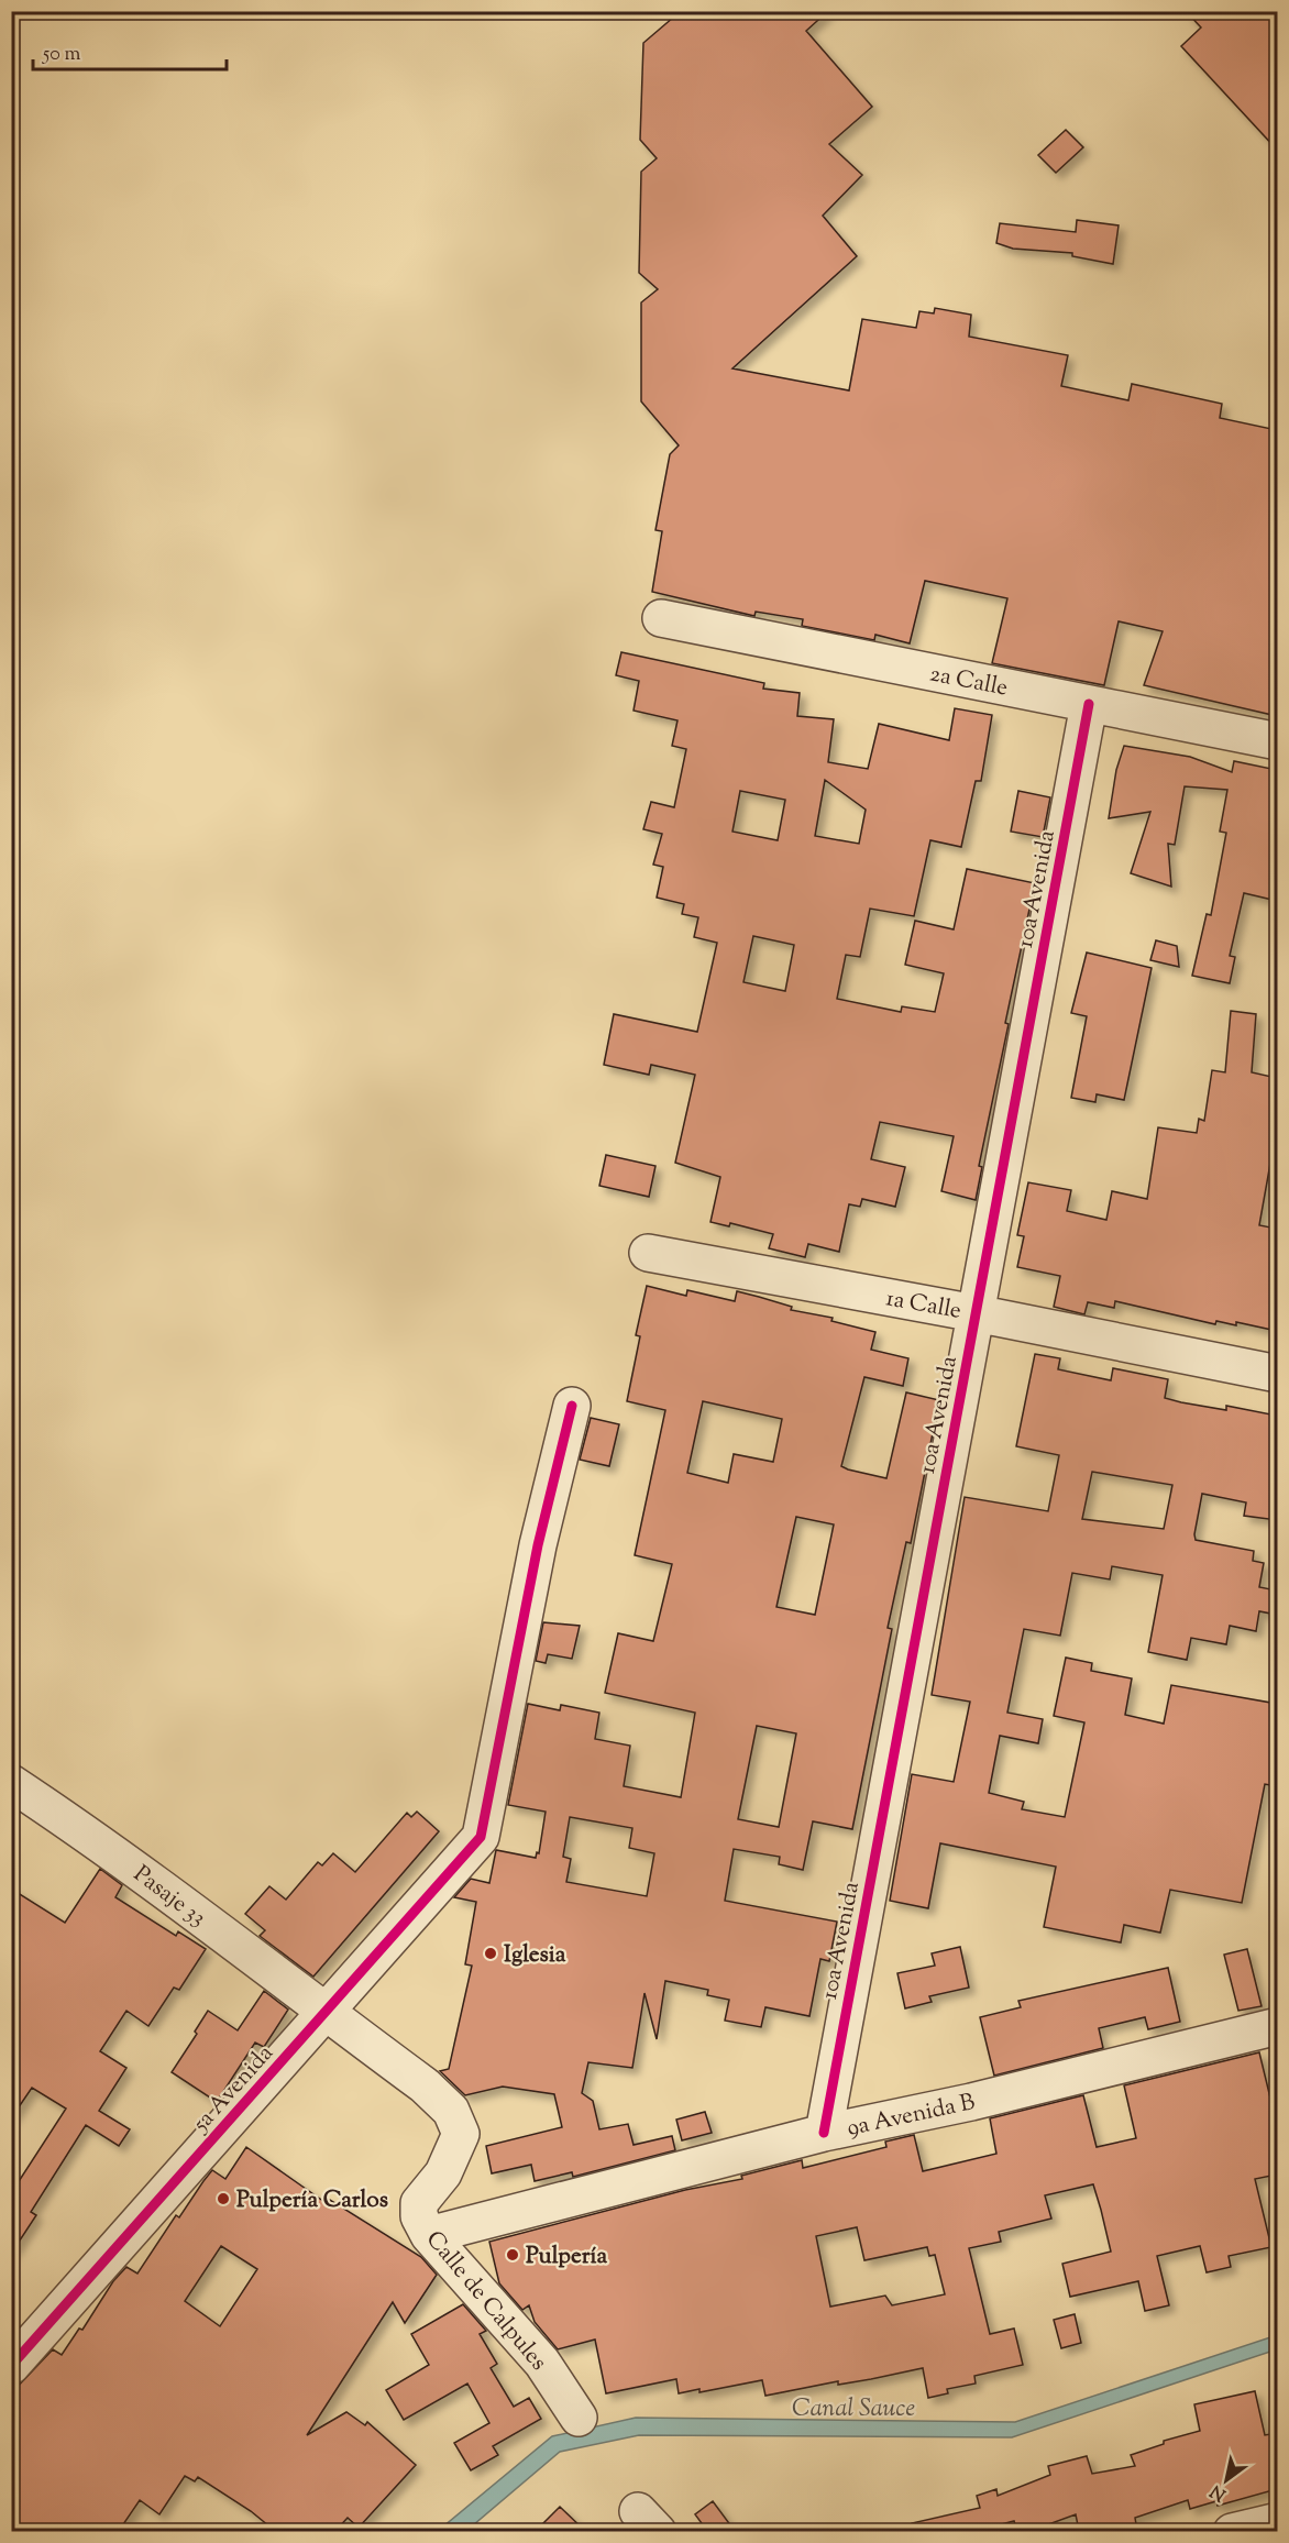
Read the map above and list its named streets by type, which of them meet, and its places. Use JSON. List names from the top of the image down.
{
  "streets": {
    "street": [
      "2a Calle",
      "10a Avenida",
      "1a Calle",
      "Pasaje 33",
      "5a Avenida",
      "9a Avenida B",
      "Calle de Calpules"
    ]
  },
  "crossings": [
    ["2a Calle", "10a Avenida"],
    ["10a Avenida", "1a Calle"],
    ["10a Avenida", "9a Avenida B"],
    ["Pasaje 33", "5a Avenida"],
    ["Pasaje 33", "Calle de Calpules"],
    ["5a Avenida", "Calle de Calpules"],
    ["9a Avenida B", "Calle de Calpules"]
  ],
  "water": ["Canal Sauce"],
  "places": ["Iglesia", "Pulpería Carlos", "Pulpería"],
  "scale_bar": "50 m",
  "north": "bottom left"
}
